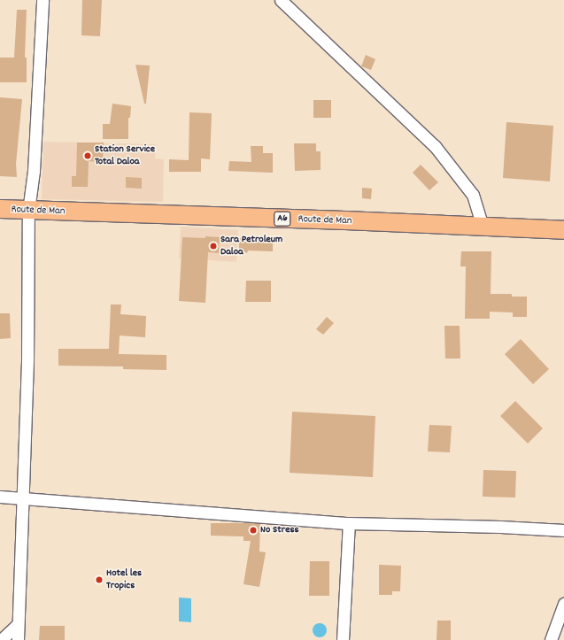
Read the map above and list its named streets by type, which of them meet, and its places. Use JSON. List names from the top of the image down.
{
  "streets": {
    "highway": ["Route de Man", "A6"]
  },
  "places": [
    "Station Service Total Daloa",
    "Sara Petroleum Daloa",
    "No Stress",
    "Hotel les Tropics"
  ]
}
